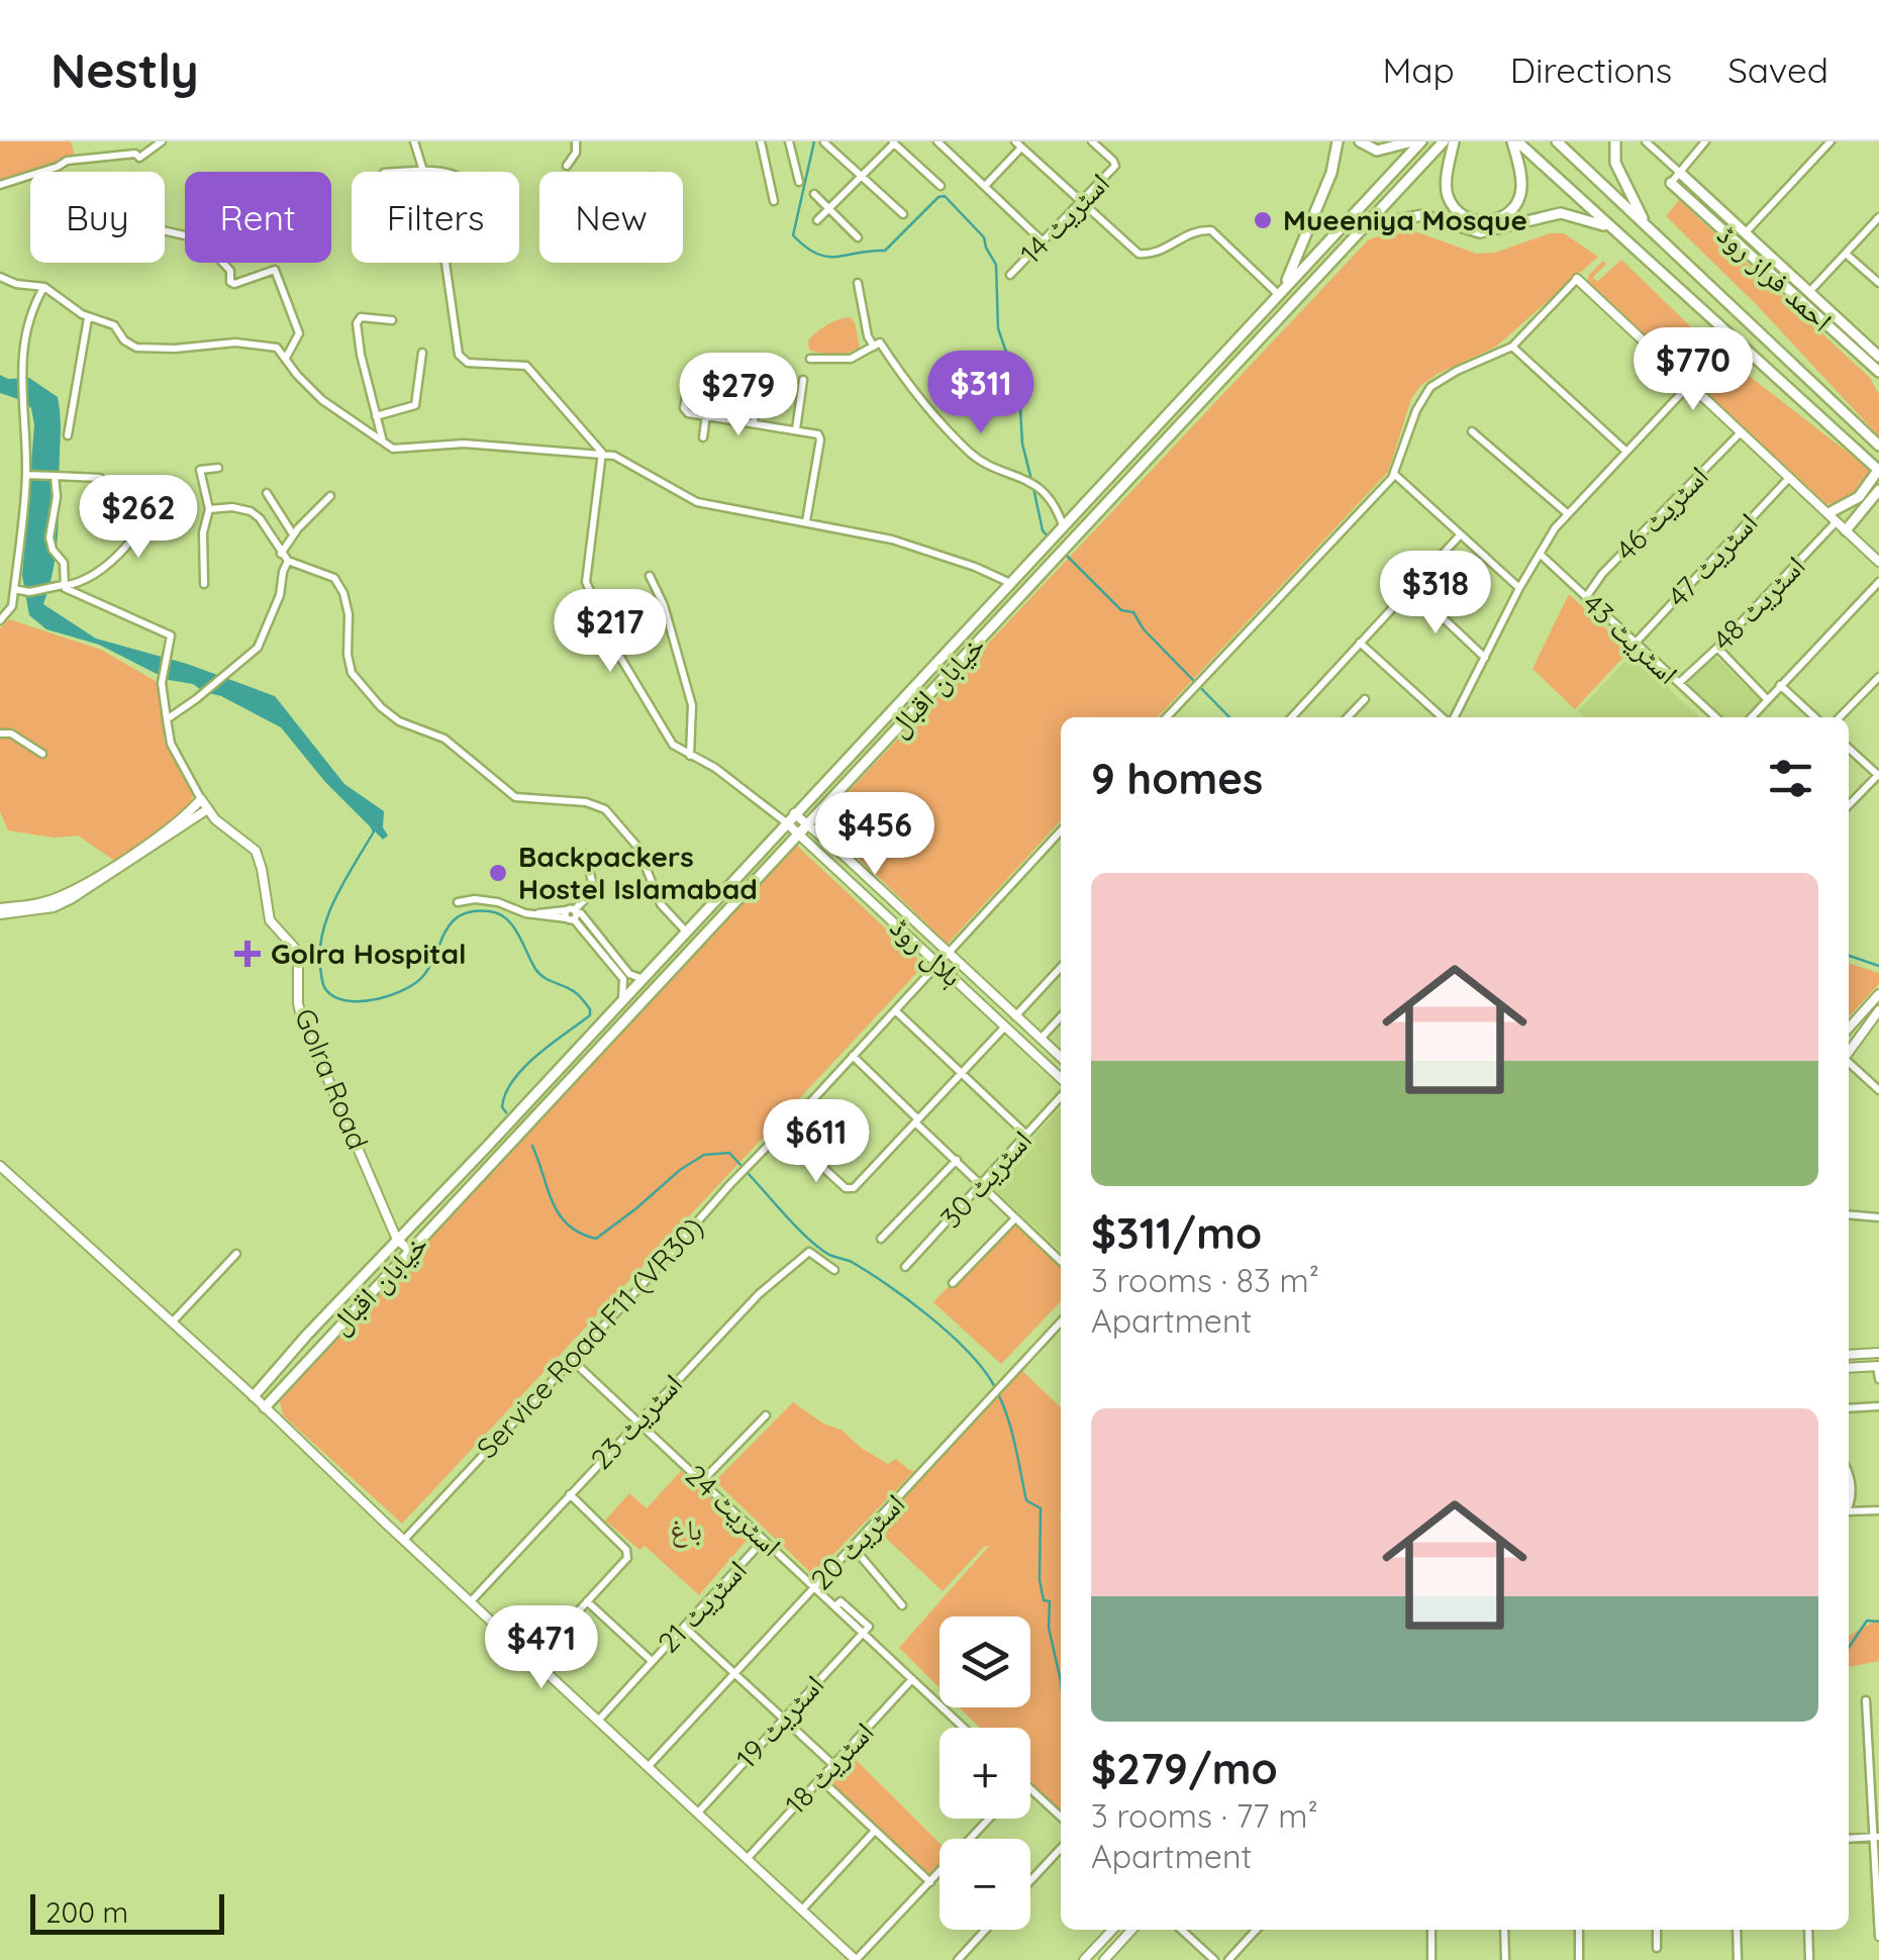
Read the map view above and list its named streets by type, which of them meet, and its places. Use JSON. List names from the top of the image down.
{
  "streets": {
    "main road": ["احمد فراز روڈ", "خیابان اقبال"],
    "street": [
      "اسٹریٹ 14",
      "اسٹریٹ 46",
      "اسٹریٹ 47",
      "اسٹریٹ 48",
      "اسٹریٹ 43",
      "ہلال روڈ",
      "Golra Road",
      "اسٹریٹ 30",
      "Service Road F11 (VR30)",
      "اسٹریٹ 23",
      "اسٹریٹ 24",
      "اسٹریٹ 20",
      "اسٹریٹ 21",
      "اسٹریٹ 19",
      "اسٹریٹ 18"
    ]
  },
  "crossings": [
    ["اسٹریٹ 46", "اسٹریٹ 43"],
    ["اسٹریٹ 47", "اسٹریٹ 43"],
    ["اسٹریٹ 48", "اسٹریٹ 43"],
    ["خیابان اقبال", "ہلال روڈ"],
    ["خیابان اقبال", "Golra Road"],
    ["ہلال روڈ", "Service Road F11 (VR30)"],
    ["Service Road F11 (VR30)", "اسٹریٹ 24"],
    ["اسٹریٹ 23", "اسٹریٹ 24"],
    ["اسٹریٹ 24", "اسٹریٹ 20"],
    ["اسٹریٹ 24", "اسٹریٹ 21"],
    ["اسٹریٹ 24", "اسٹریٹ 19"],
    ["اسٹریٹ 24", "اسٹریٹ 18"]
  ],
  "parks": ["باغ"],
  "places": {
    "other": ["Mueeniya Mosque", "Backpackers Hostel Islamabad"],
    "health": ["Golra Hospital"]
  },
  "scale_bar": "200 m",
  "page": {
    "header": "Nestly",
    "nav": ["Map", "Directions", "Saved"],
    "chip": [
      "Buy",
      "Rent",
      "Filters",
      "New"
    ],
    "price": [
      "$770",
      "$311",
      "$279",
      "$262",
      "$318",
      "$217",
      "$456",
      "$611",
      "$471"
    ],
    "heading": "9 homes",
    "list": [
      {
        "name": "$311/mo",
        "note": "3 rooms · 83 m² · Apartment"
      },
      {
        "name": "$279/mo",
        "note": "3 rooms · 77 m² · Apartment"
      }
    ],
    "map_buttons": ["+", "−"],
    "scale": "200 m"
  }
}
